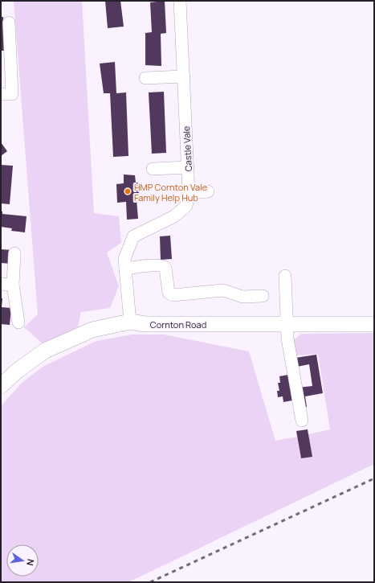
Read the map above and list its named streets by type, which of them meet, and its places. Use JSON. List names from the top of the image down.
{
  "streets": {
    "main road": ["Cornton Road"],
    "street": ["Castle Vale"]
  },
  "crossings": [
    ["Castle Vale", "Cornton Road"]
  ],
  "places": ["HMP Cornton Vale Family Help Hub"],
  "north": "right"
}
